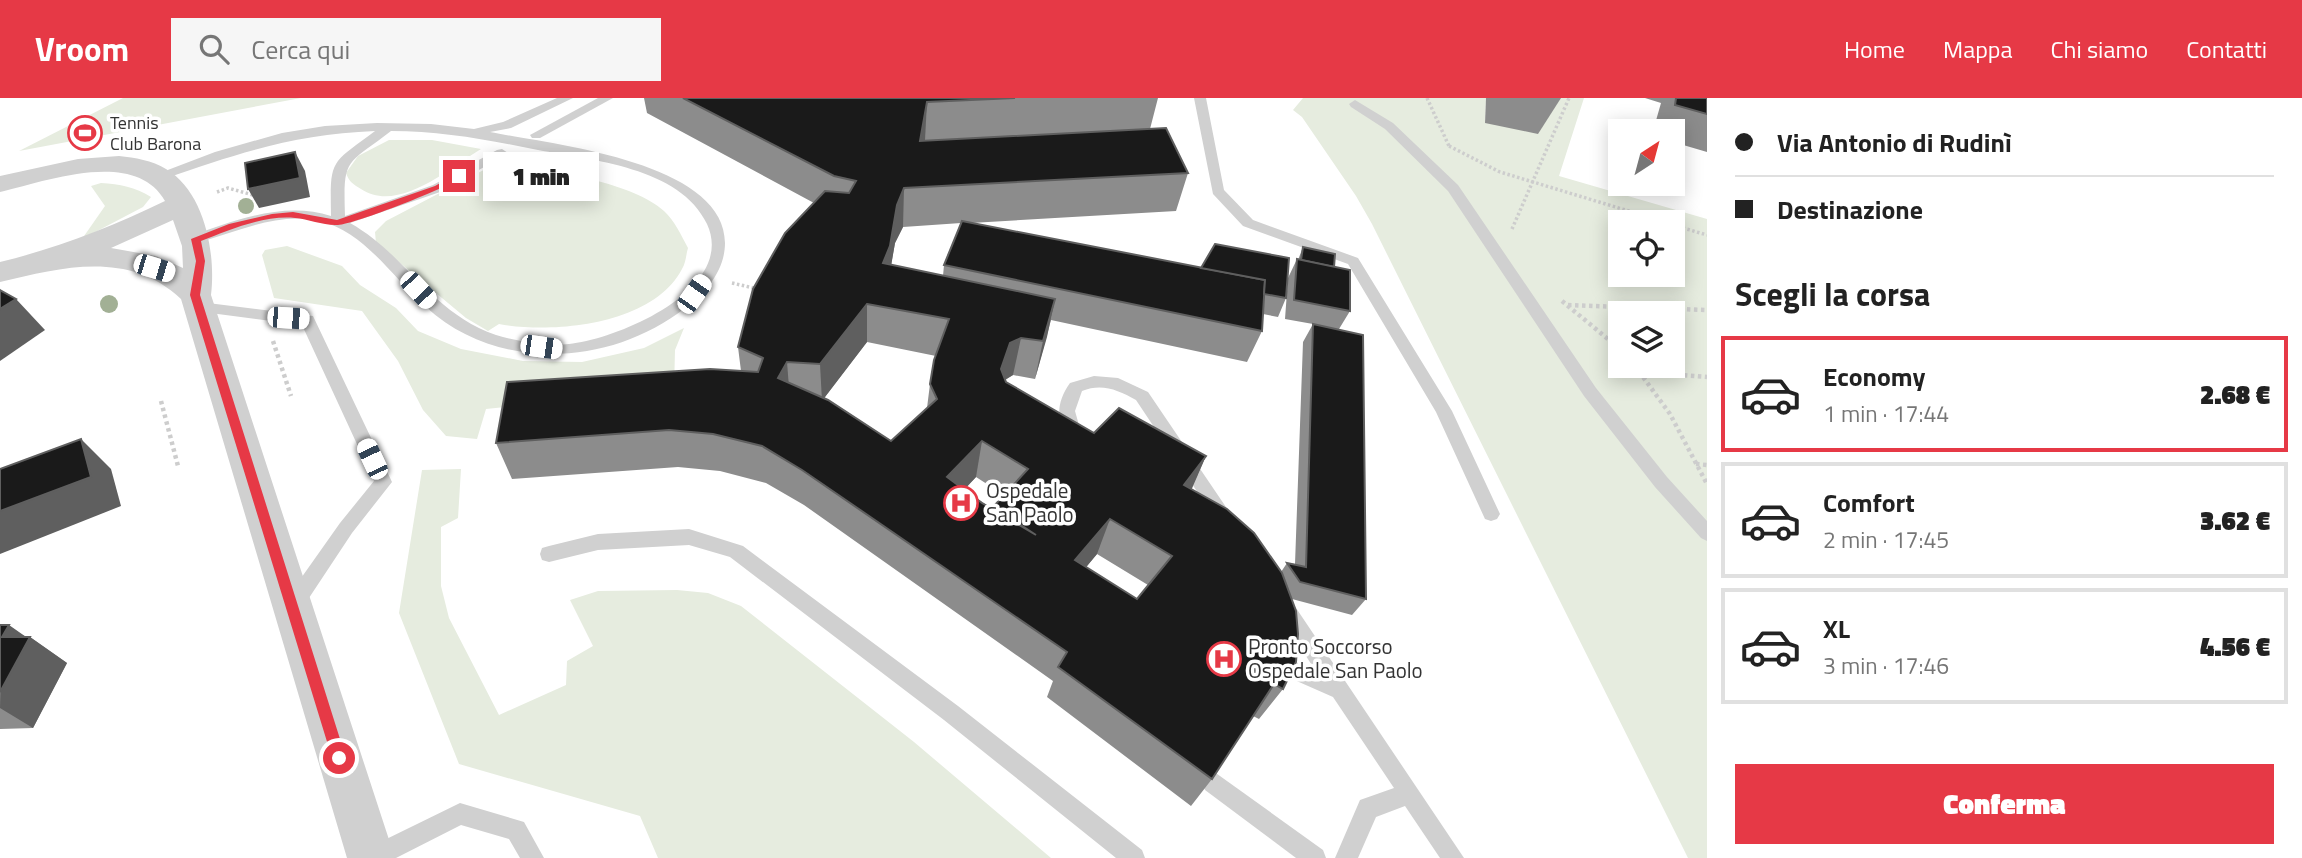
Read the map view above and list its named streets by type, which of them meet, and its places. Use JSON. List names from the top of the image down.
{
  "places": {
    "sports": ["Tennis Club Barona"],
    "hospital": ["Ospedale San Paolo", "Pronto Soccorso Ospedale San Paolo"]
  },
  "north": "top right",
  "page": {
    "header": "Vroom",
    "search": "Cerca qui",
    "nav": [
      "Home",
      "Mappa",
      "Chi siamo",
      "Contatti"
    ],
    "banner": ["Via Antonio di Rudinì", "Destinazione"],
    "bubble": "1 min",
    "heading": "Scegli la corsa",
    "list": [
      {
        "name": "Economy",
        "note": "1 min · 17:44",
        "value": "2.68 €"
      },
      {
        "name": "Comfort",
        "note": "2 min · 17:45",
        "value": "3.62 €"
      },
      {
        "name": "XL",
        "note": "3 min · 17:46",
        "value": "4.56 €"
      }
    ],
    "buttons": "Conferma"
  }
}
